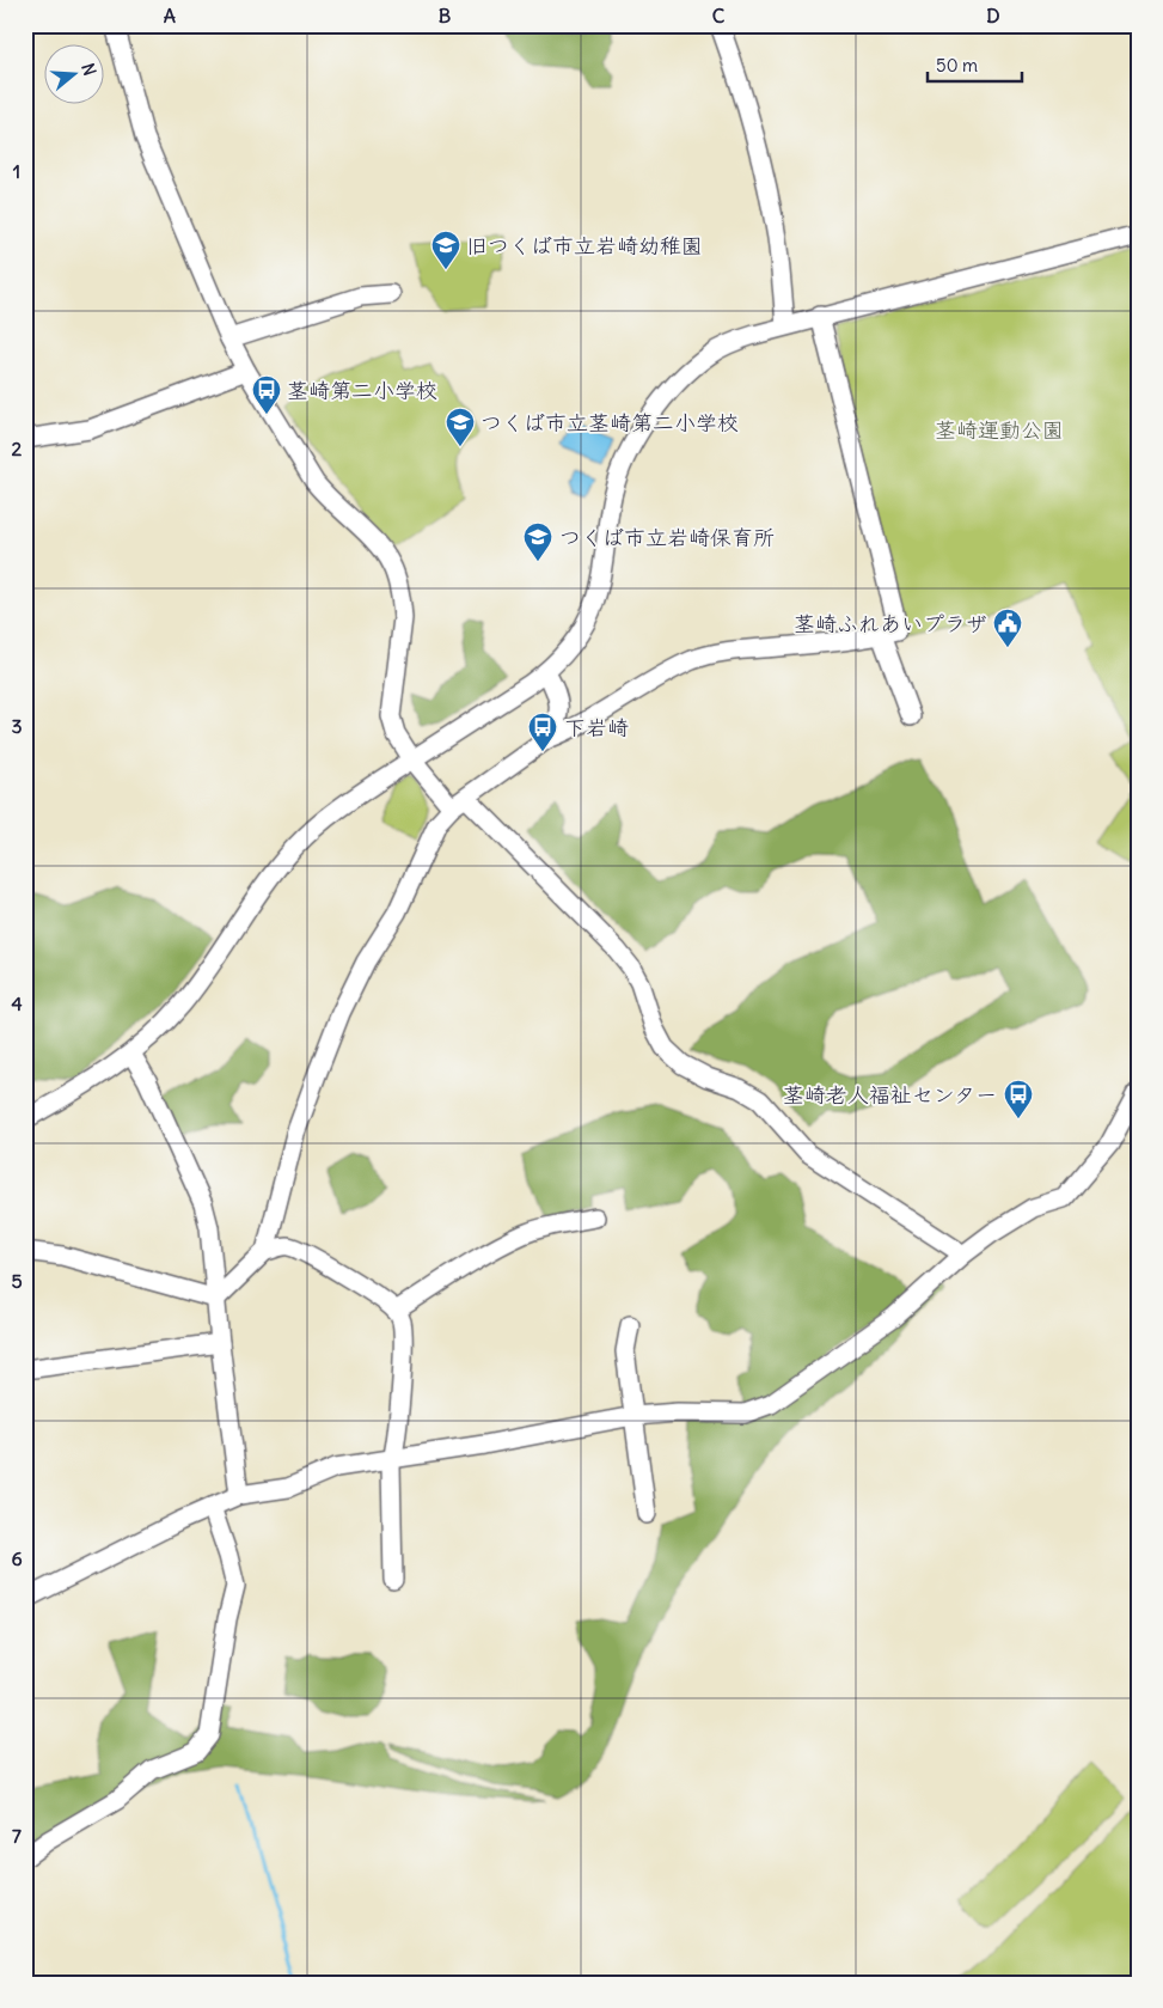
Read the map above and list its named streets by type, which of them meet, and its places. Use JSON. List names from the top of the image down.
{
  "parks": ["茎崎運動公園"],
  "places": {
    "school or university": ["旧つくば市立岩崎幼稚園", "つくば市立茎崎第二小学校", "つくば市立岩崎保育所"],
    "bus stop": ["茎崎第二小学校", "下岩崎", "茎崎老人福祉センター"],
    "public building": ["茎崎ふれあいプラザ"]
  },
  "scale_bar": "50 m",
  "north": "right",
  "grid": {
    "columns": [
      "A",
      "B",
      "C",
      "D"
    ],
    "rows": [
      "1",
      "2",
      "3",
      "4",
      "5",
      "6",
      "7"
    ]
  }
}
